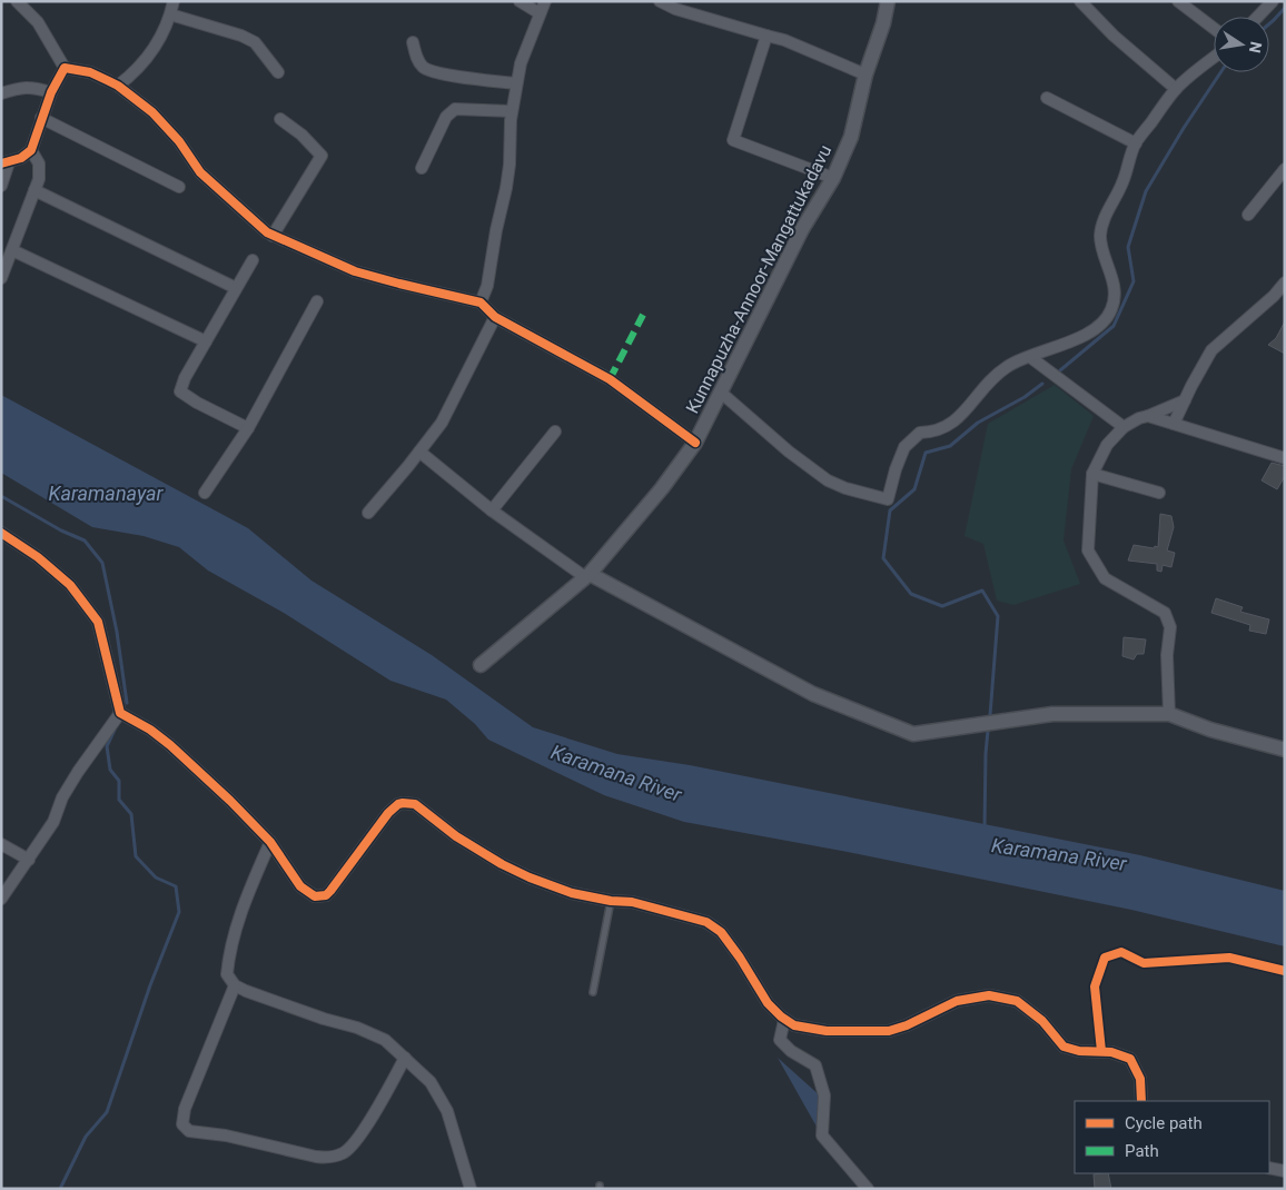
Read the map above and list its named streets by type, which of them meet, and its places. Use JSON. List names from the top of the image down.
{
  "streets": {
    "street": ["Kunnapuzha-Annoor-Mangattukadavu"]
  },
  "water": ["Karamanayar", "Karamana River"],
  "legend": ["Cycle path", "Path"],
  "north": "right"
}
